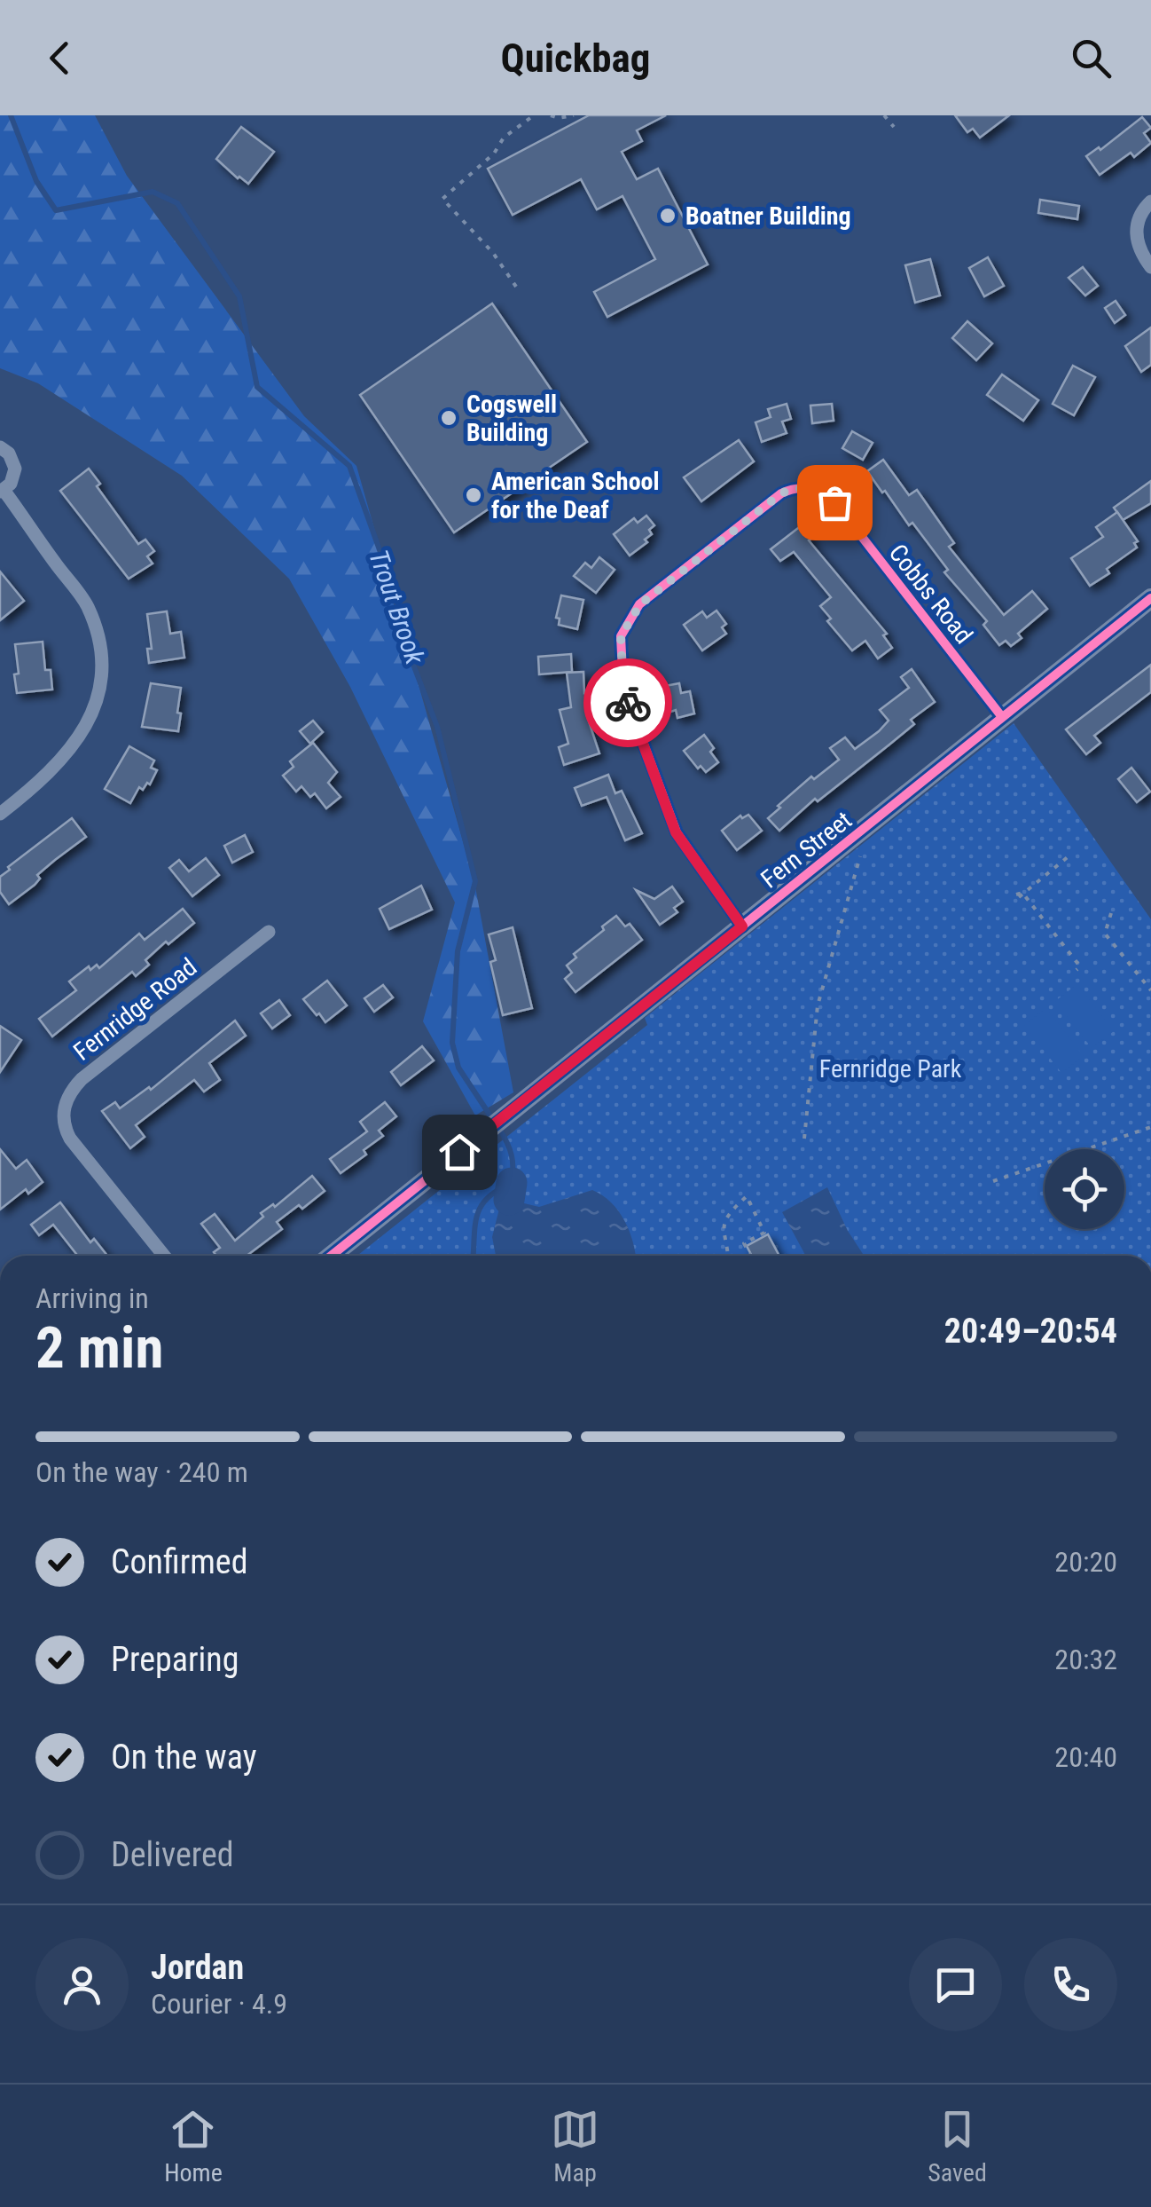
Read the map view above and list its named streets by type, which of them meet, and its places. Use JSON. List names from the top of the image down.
{
  "streets": {
    "street": ["Cobbs Road", "Fern Street", "Fernridge Road"]
  },
  "crossings": [
    ["Cobbs Road", "Fern Street"]
  ],
  "water": ["Trout Brook"],
  "parks": ["Fernridge Park"],
  "places": ["Boatner Building", "Cogswell Building", "American School for the Deaf"],
  "page": {
    "header": "Quickbag",
    "heading": ["2 min", "Arriving in", "20:49–20:54"],
    "panel": ["Jordan", "Courier · 4.9"],
    "bar": "On the way · 240 m",
    "list": [
      ["Confirmed", "20:20"],
      ["Preparing", "20:32"],
      ["On the way", "20:40"],
      "Delivered"
    ],
    "tabs": ["Home", "Map", "Saved"]
  }
}
